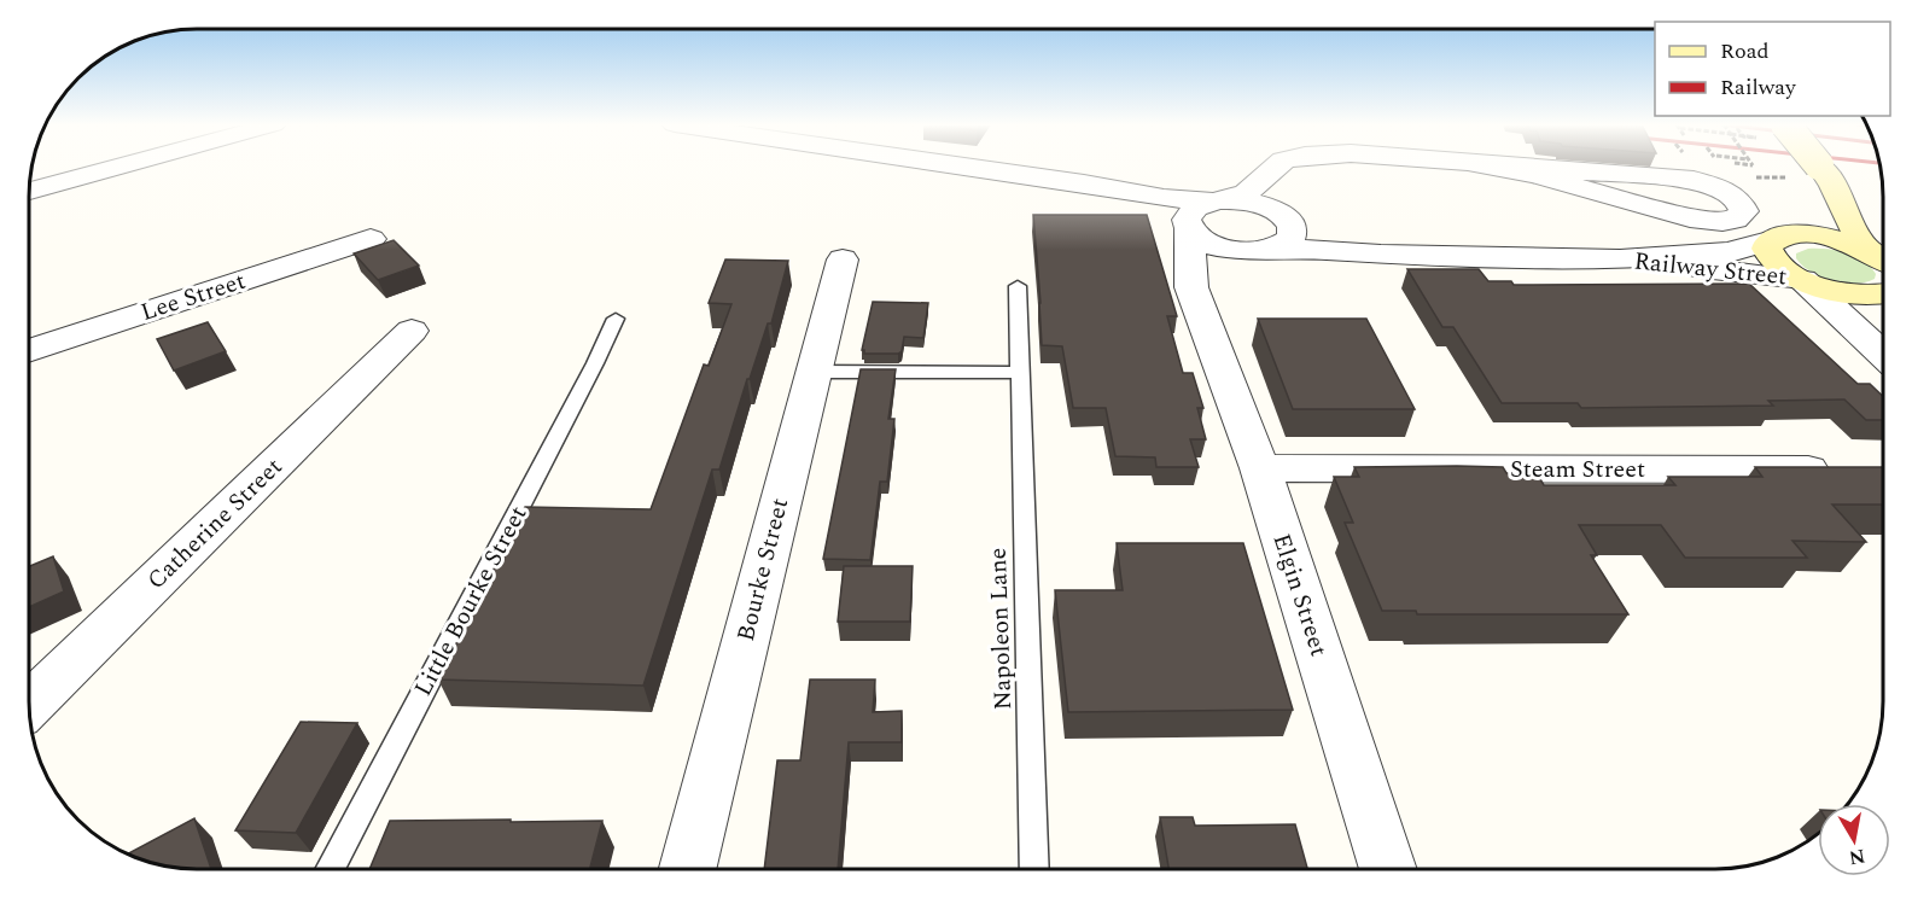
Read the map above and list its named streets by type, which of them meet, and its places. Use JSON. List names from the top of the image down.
{
  "streets": {
    "street": [
      "Railway Street",
      "Lee Street",
      "Steam Street",
      "Catherine Street",
      "Bourke Street",
      "Elgin Street"
    ],
    "lane": ["Little Bourke Street", "Napoleon Lane"]
  },
  "crossings": [
    ["Railway Street", "Elgin Street"],
    ["Steam Street", "Elgin Street"]
  ],
  "legend": ["Road", "Railway"],
  "north": "bottom"
}
